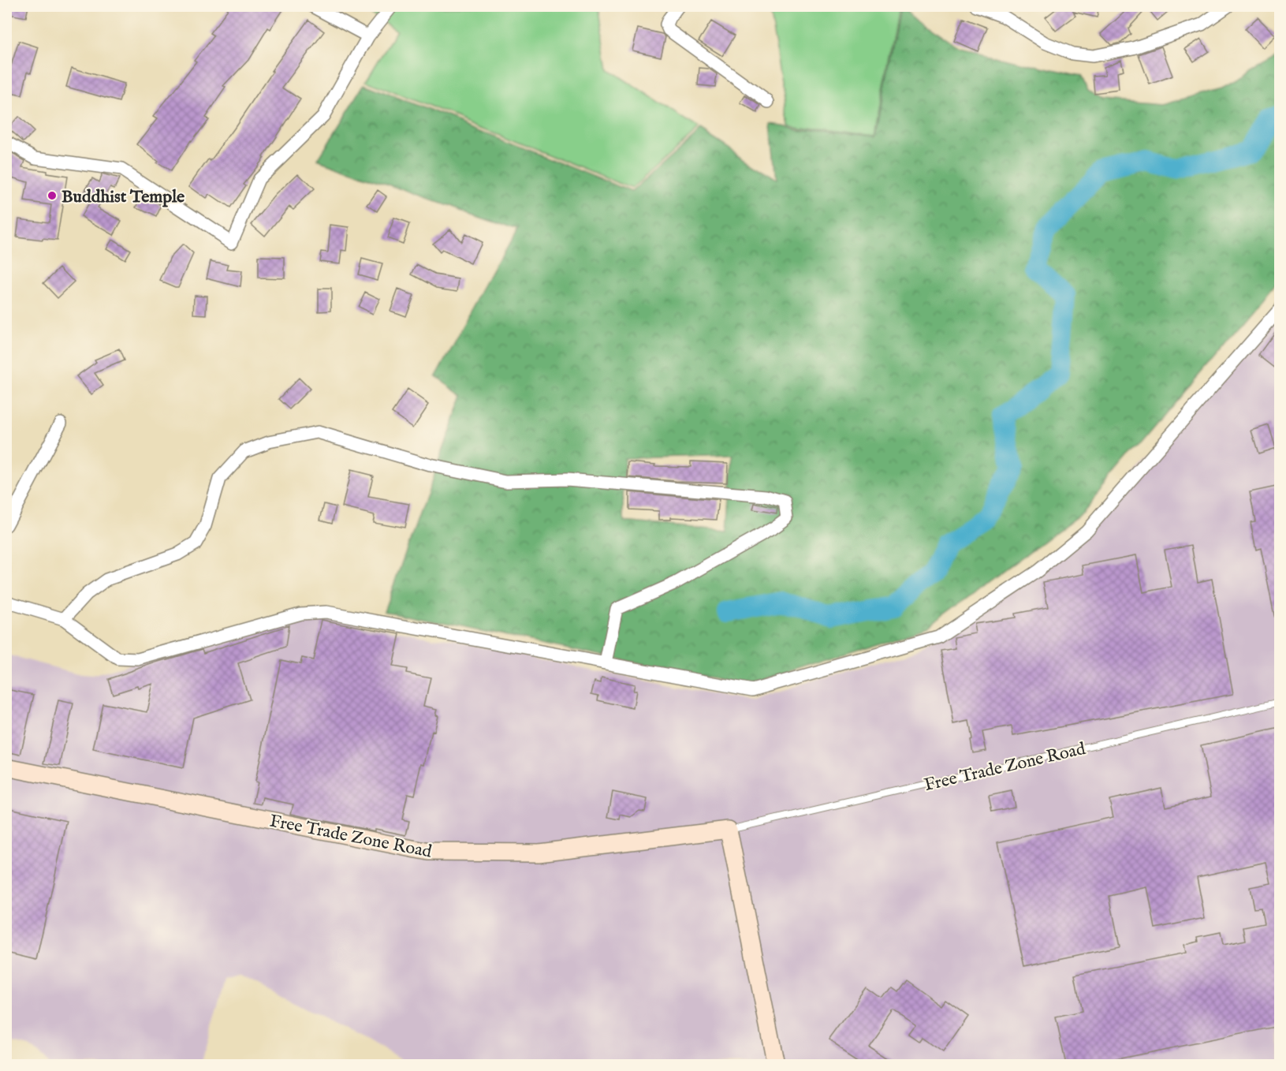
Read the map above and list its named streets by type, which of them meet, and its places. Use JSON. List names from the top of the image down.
{
  "streets": {
    "street": ["Free Trade Zone Road"]
  },
  "places": ["Buddhist Temple"]
}
